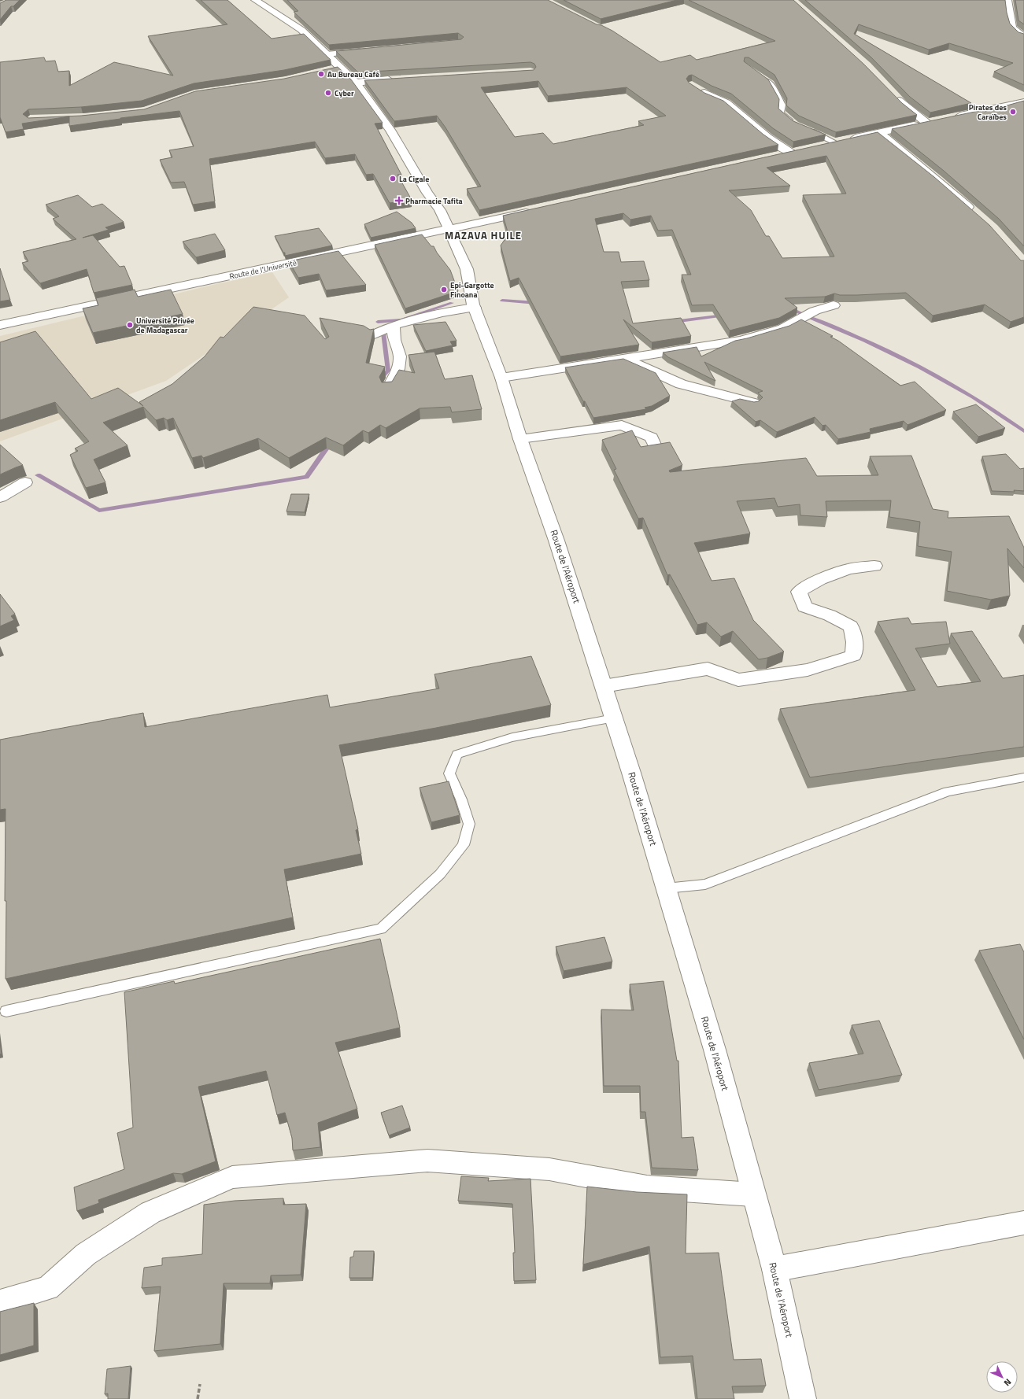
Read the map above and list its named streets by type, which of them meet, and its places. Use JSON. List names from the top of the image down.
{
  "streets": {
    "street": ["Route de l'Université", "Route de l'Aéroport"]
  },
  "crossings": [
    ["Route de l'Université", "Route de l'Aéroport"]
  ],
  "districts": ["MAZAVA HUILE"],
  "places": {
    "other": [
      "Au Bureau Café",
      "Cyber",
      "Pirates des Caraïbes",
      "La Cigale",
      "Epi-Gargotte Finoana",
      "Université Privée de Madagascar"
    ],
    "health": ["Pharmacie Tafita"]
  },
  "north": "bottom right"
}
